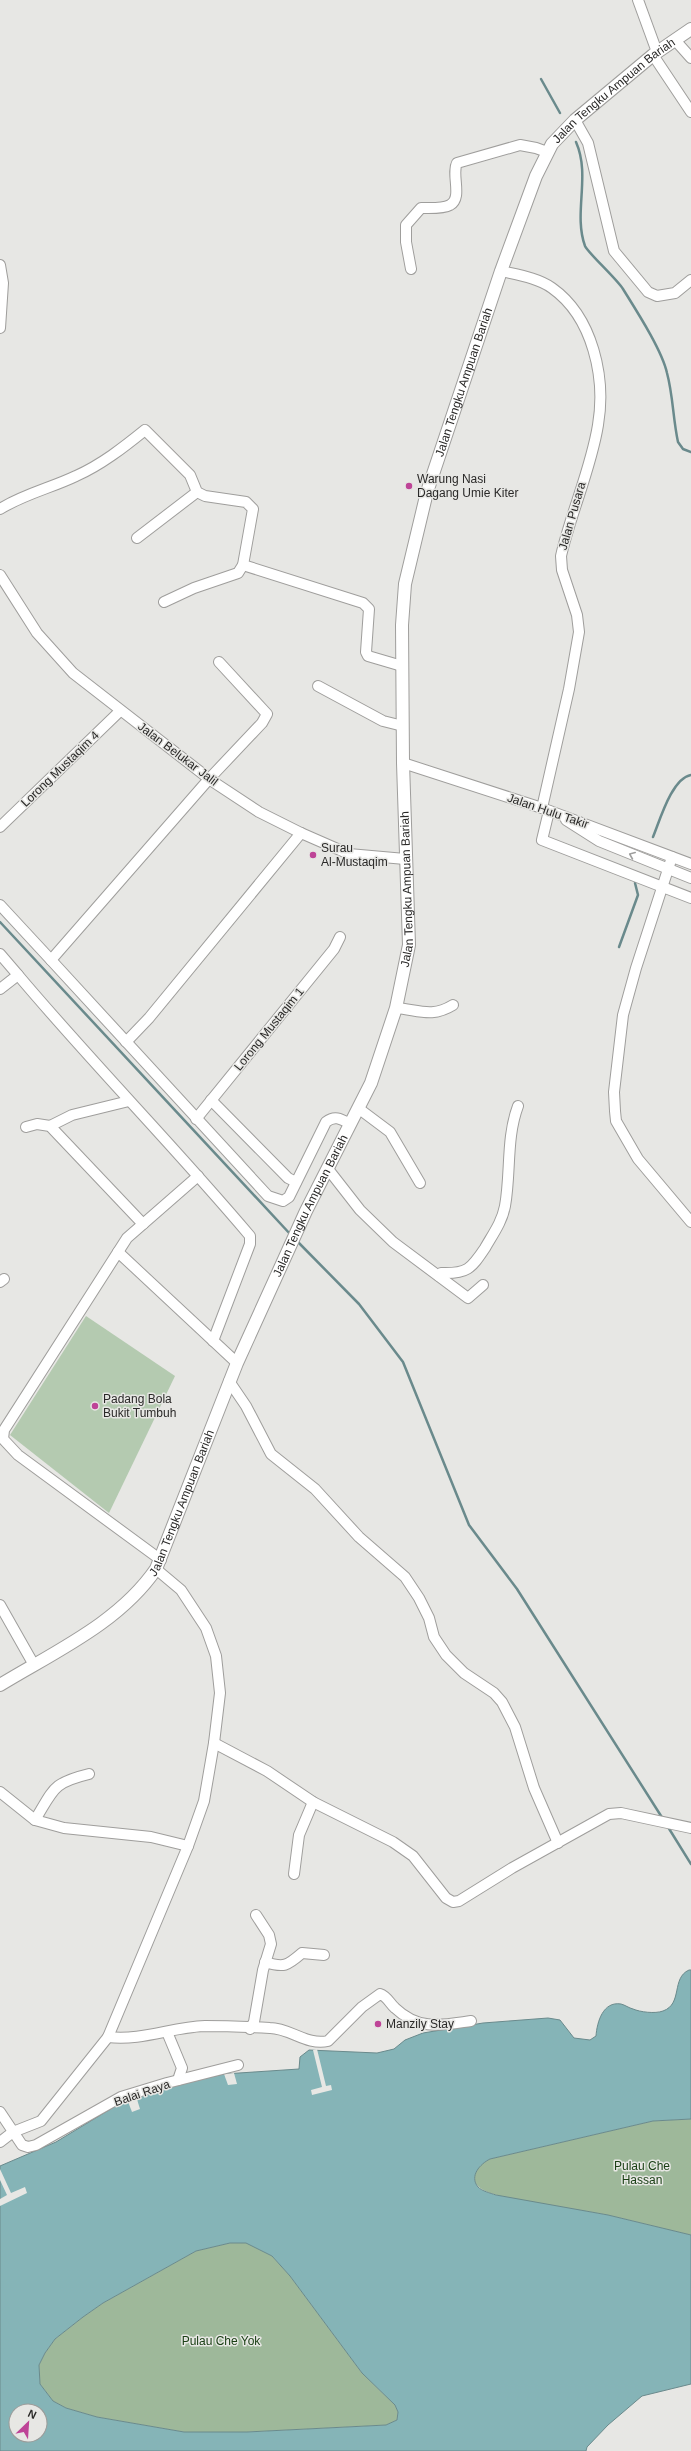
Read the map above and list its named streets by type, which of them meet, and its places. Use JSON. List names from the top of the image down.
{
  "streets": {
    "main road": ["Jalan Tengku Ampuan Bariah"],
    "street": [
      "Jalan Pusara",
      "Jalan Belukar Jalil",
      "Lorong Mustaqim 4",
      "Jalan Hulu Takir",
      "Lorong Mustaqim 1",
      "Balai Raya"
    ]
  },
  "crossings": [
    ["Jalan Tengku Ampuan Bariah", "Jalan Pusara"],
    ["Jalan Tengku Ampuan Bariah", "Jalan Belukar Jalil"],
    ["Jalan Tengku Ampuan Bariah", "Jalan Hulu Takir"],
    ["Jalan Pusara", "Jalan Hulu Takir"],
    ["Jalan Belukar Jalil", "Lorong Mustaqim 4"]
  ],
  "parks": ["Pulau Che Hassan", "Pulau Che Yok"],
  "places": [
    "Warung Nasi Dagang Umie Kiter",
    "Surau Al-Mustaqim",
    "Padang Bola Bukit Tumbuh",
    "Manzily Stay"
  ],
  "north": "top right"
}
